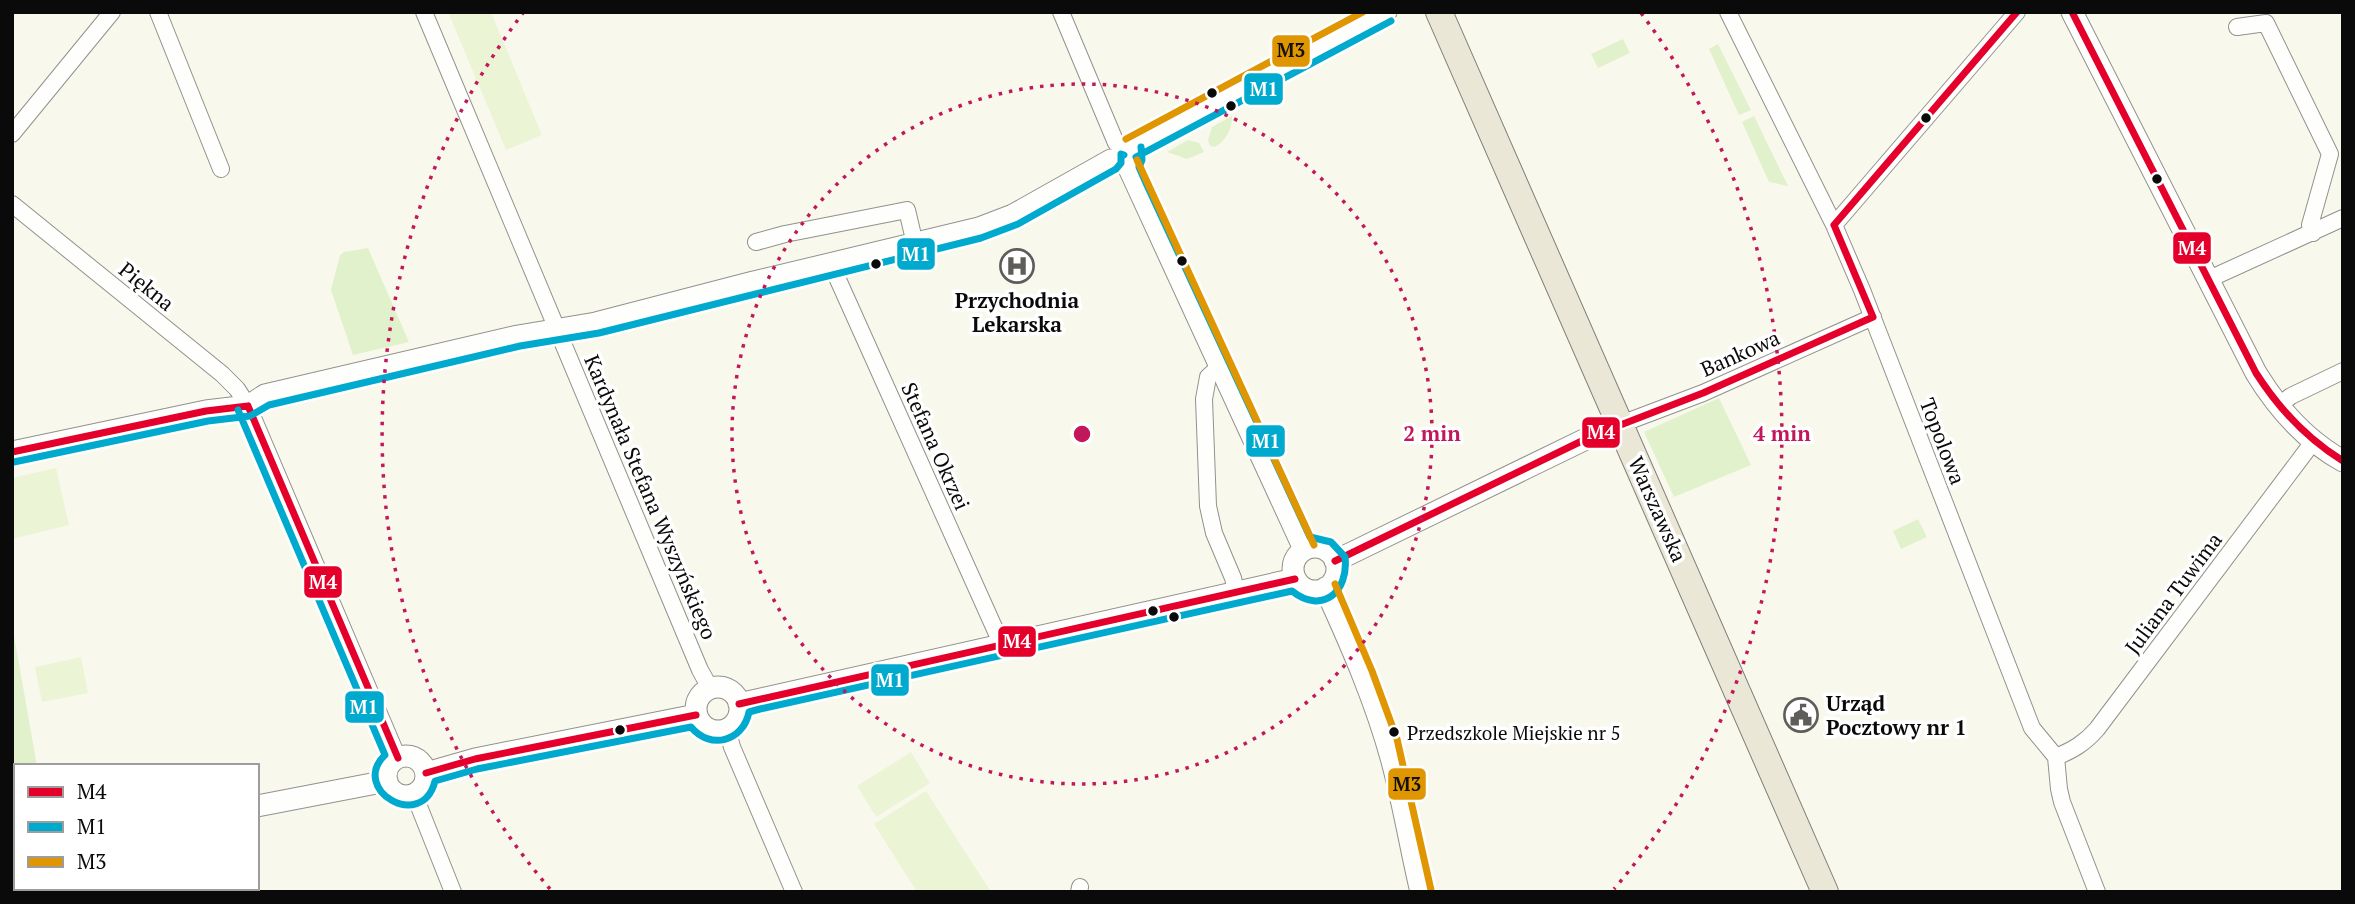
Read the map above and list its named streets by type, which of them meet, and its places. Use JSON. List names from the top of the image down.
{
  "streets": {
    "main road": ["Warszawska"],
    "street": [
      "Piękna",
      "Bankowa",
      "Topolowa",
      "Stefana Okrzei",
      "Kardynała Stefana Wyszyńskiego",
      "Juliana Tuwima"
    ]
  },
  "crossings": [
    ["Bankowa", "Topolowa"],
    ["Bankowa", "Warszawska"],
    ["Topolowa", "Juliana Tuwima"]
  ],
  "places": {
    "hospital": ["Przychodnia Lekarska"],
    "public building": ["Urząd Pocztowy nr 1"],
    "other": ["Przedszkole Miejskie nr 5"]
  },
  "lines": ["transit line M4", "transit line M3", "transit line M1"],
  "legend": ["M4", "M1", "M3"],
  "rings": ["2 min", "4 min"]
}
